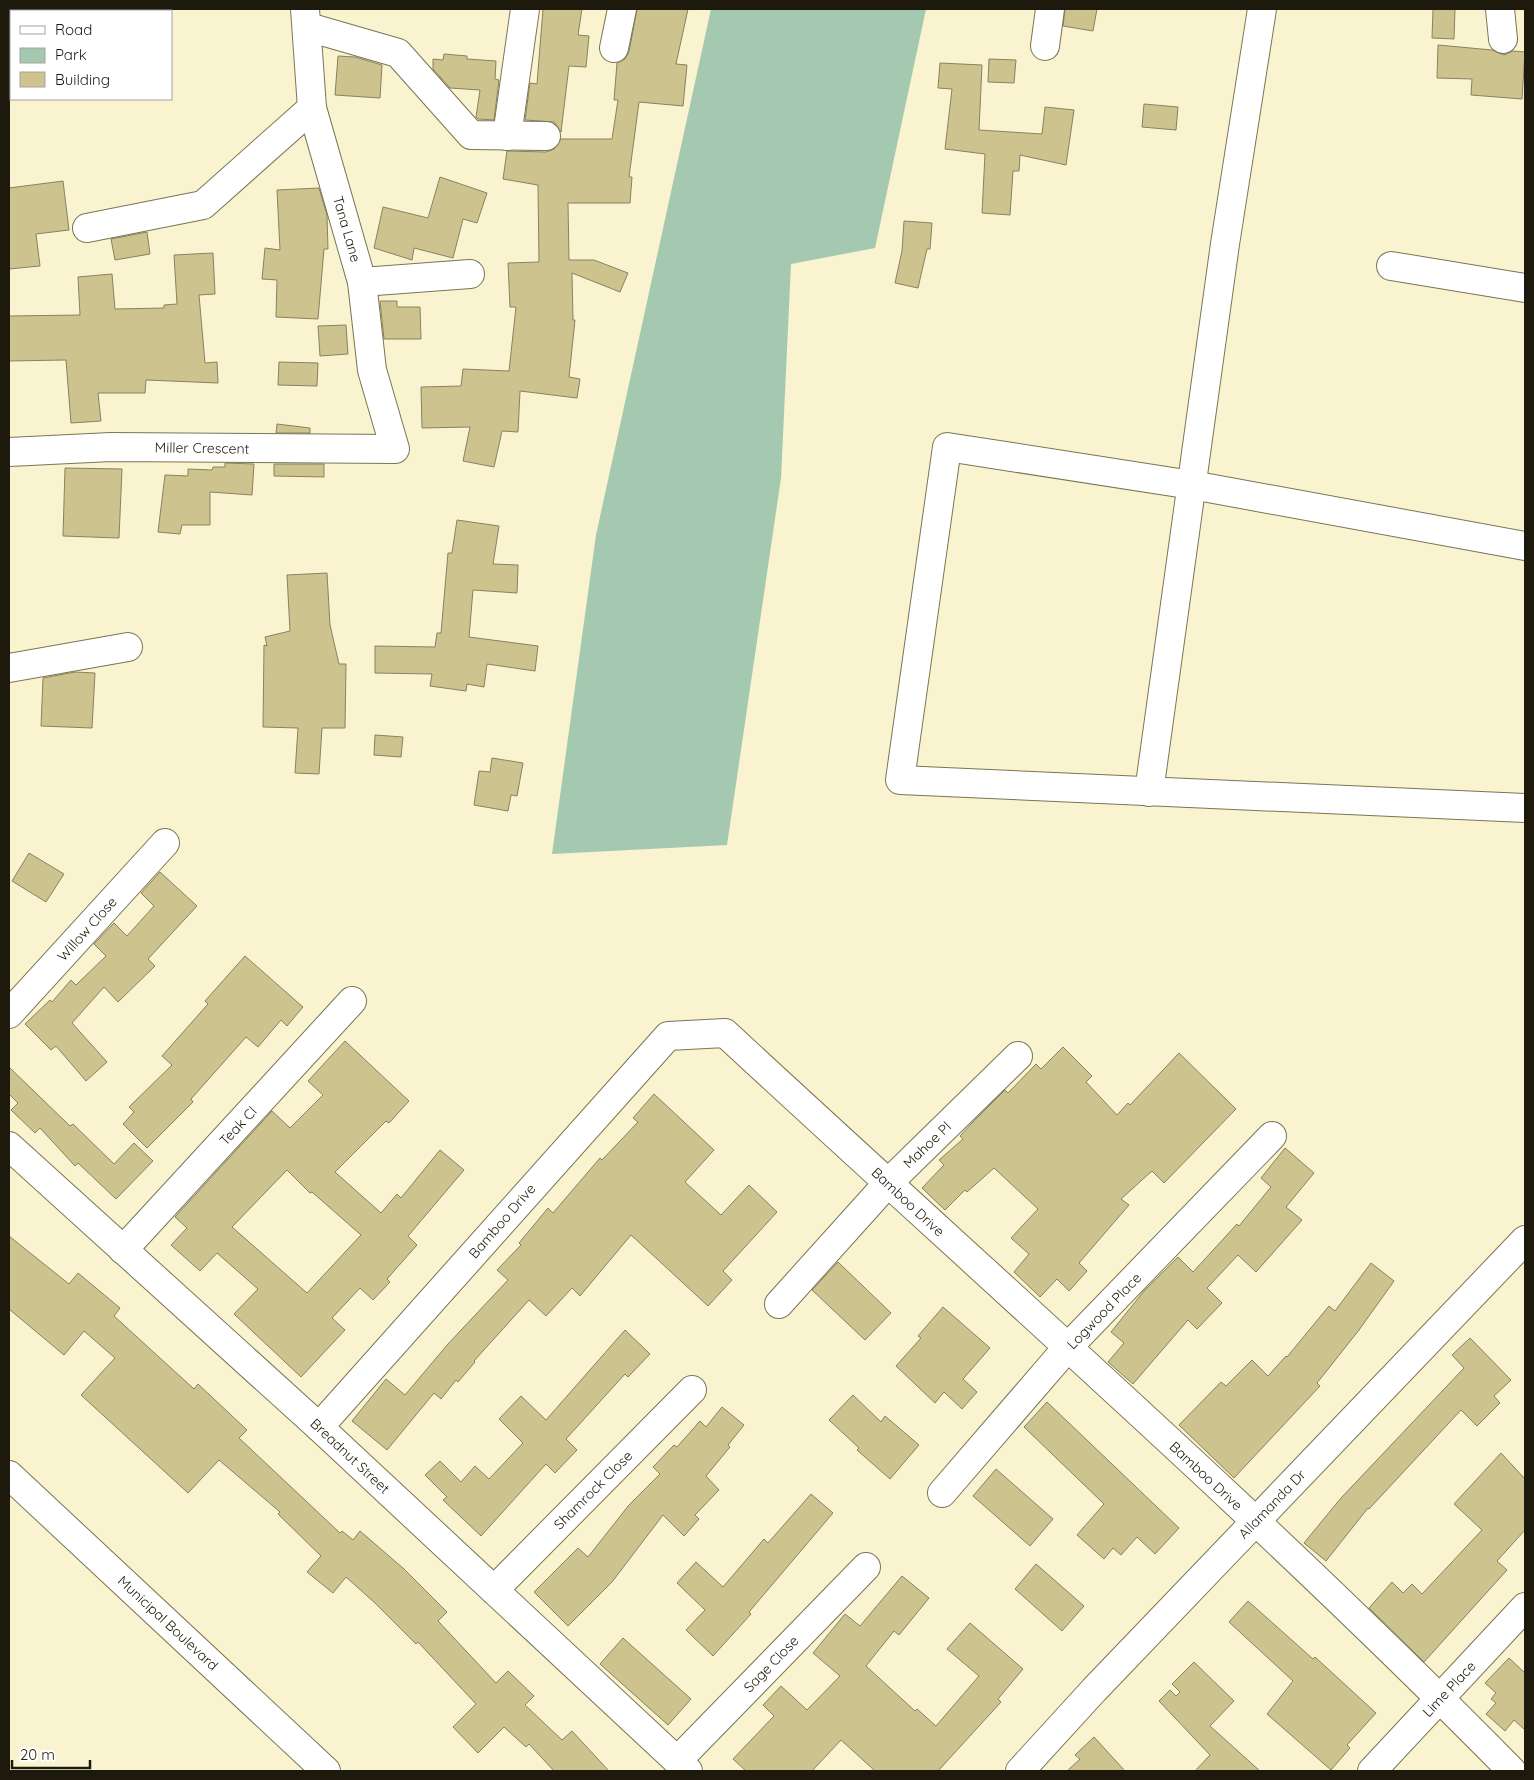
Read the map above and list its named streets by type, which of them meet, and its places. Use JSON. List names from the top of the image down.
{
  "streets": {
    "street": [
      "Tana Lane",
      "Miller Crescent",
      "Willow Close",
      "Teak Cl",
      "Mahoe Pl",
      "Bamboo Drive",
      "Logwood Place",
      "Breadnut Street",
      "Shamrock Close",
      "Allamanda Dr",
      "Municipal Boulevard",
      "Sage Close",
      "Lime Place"
    ]
  },
  "crossings": [
    ["Tana Lane", "Miller Crescent"],
    ["Teak Cl", "Breadnut Street"],
    ["Mahoe Pl", "Bamboo Drive"],
    ["Bamboo Drive", "Logwood Place"],
    ["Bamboo Drive", "Breadnut Street"],
    ["Bamboo Drive", "Allamanda Dr"],
    ["Bamboo Drive", "Lime Place"],
    ["Breadnut Street", "Shamrock Close"],
    ["Breadnut Street", "Sage Close"]
  ],
  "legend": ["Road", "Park", "Building"],
  "scale_bar": "20 m"
}
